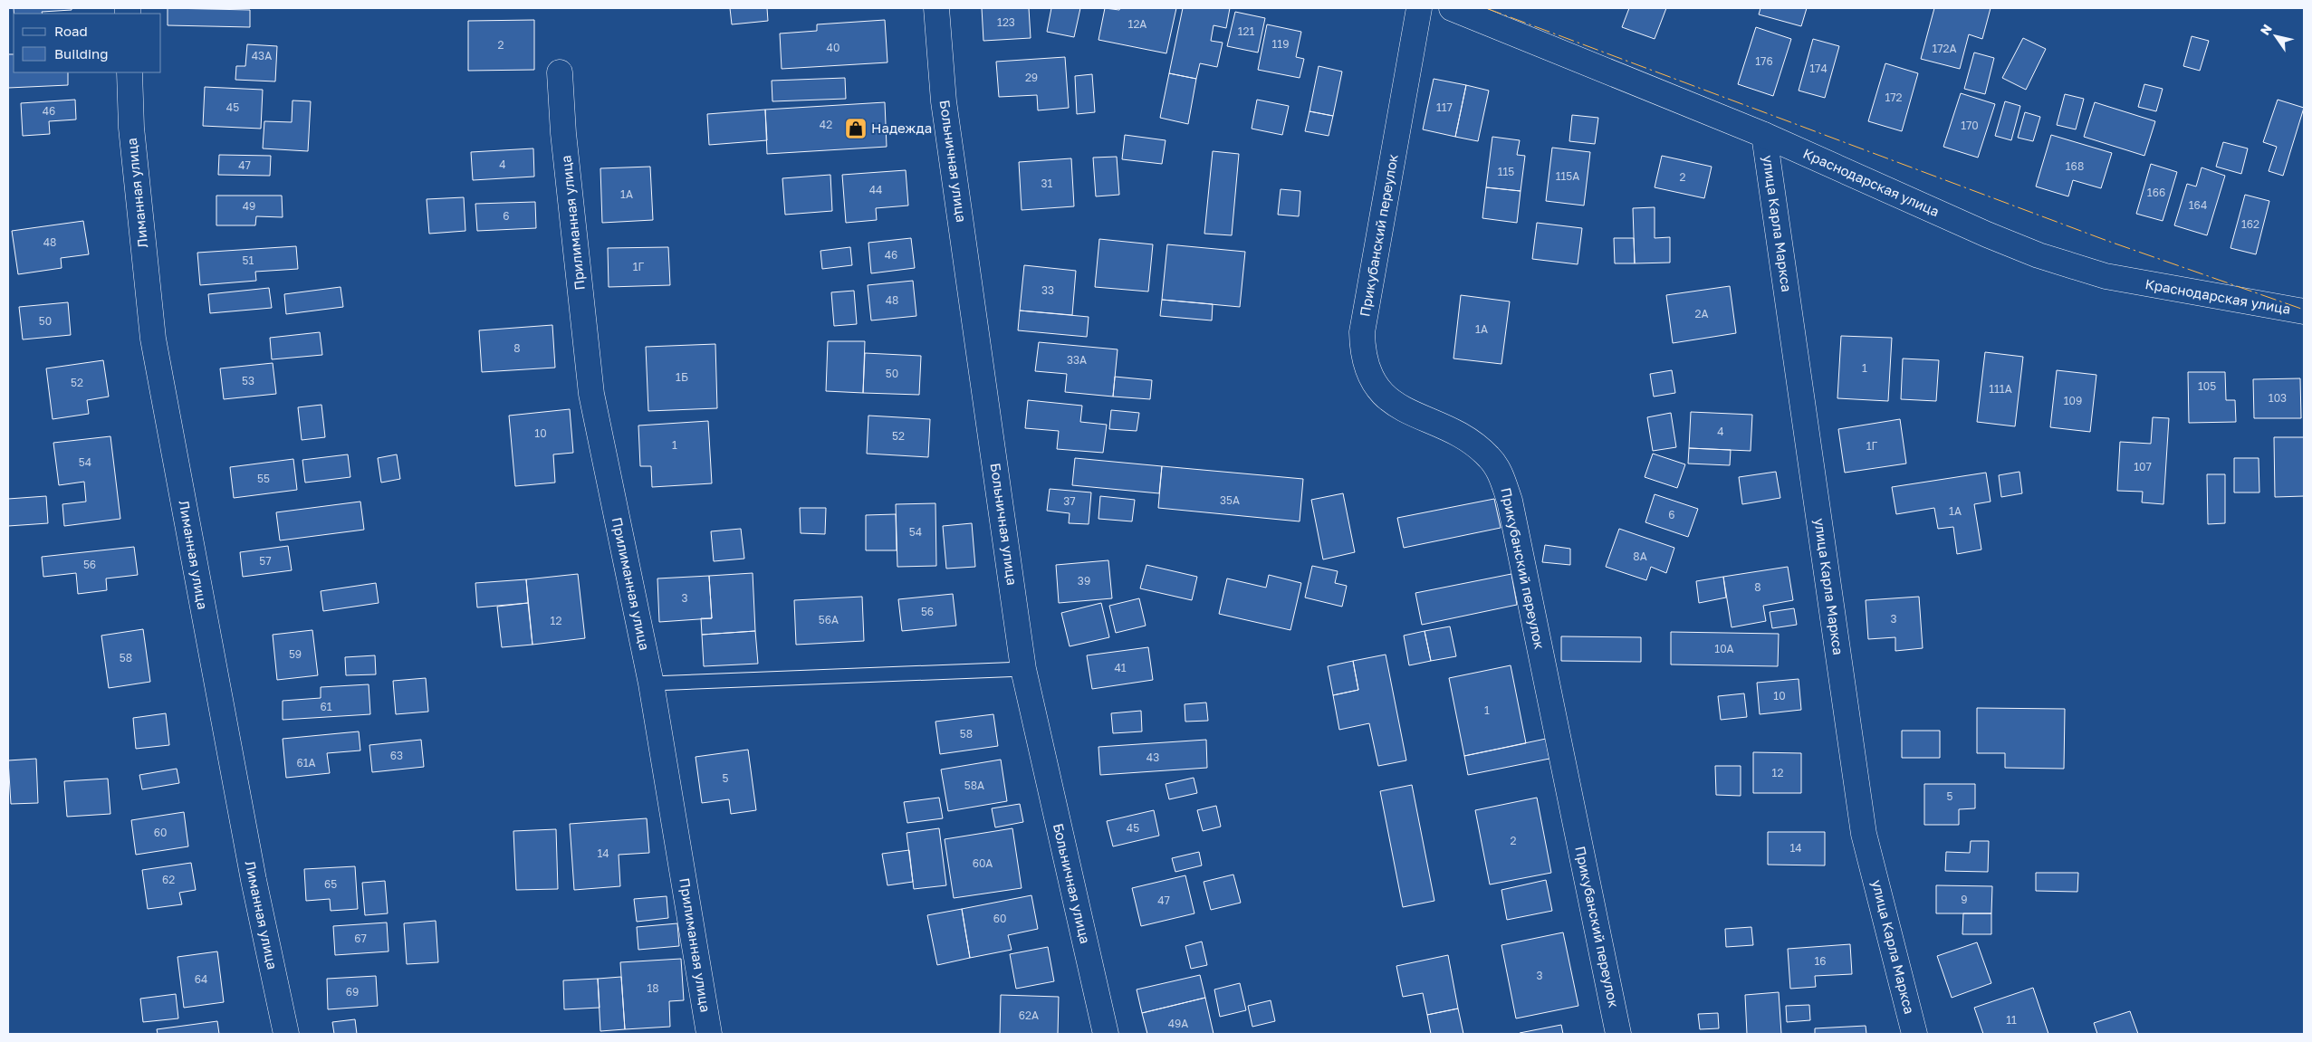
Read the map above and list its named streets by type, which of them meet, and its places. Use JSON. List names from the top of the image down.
{
  "streets": {
    "street": [
      "Больничная улица",
      "Краснодарская улица",
      "Лиманная улица",
      "Прилиманная улица",
      "улица Карла Маркса",
      "Прикубанский переулок"
    ]
  },
  "crossings": [
    ["Краснодарская улица", "улица Карла Маркса"]
  ],
  "places": {
    "shop": ["Надежда"]
  },
  "house_numbers": [
    "123",
    "12А",
    "121",
    "119",
    "2",
    "40",
    "172А",
    "43А",
    "176",
    "174",
    "29",
    "172",
    "45",
    "117",
    "46",
    "42",
    "170",
    "4",
    "47",
    "168",
    "115",
    "115А",
    "2",
    "31",
    "44",
    "166",
    "1А",
    "164",
    "49",
    "6",
    "162",
    "48",
    "46",
    "51",
    "1Г",
    "33",
    "48",
    "2А",
    "50",
    "1А",
    "8",
    "33А",
    "1",
    "50",
    "1Б",
    "53",
    "52",
    "105",
    "111А",
    "103",
    "109",
    "4",
    "10",
    "52",
    "1",
    "1Г",
    "54",
    "107",
    "55",
    "35А",
    "37",
    "1А",
    "6",
    "54",
    "8А",
    "57",
    "56",
    "39",
    "8",
    "3",
    "56",
    "3",
    "56А",
    "12",
    "10А",
    "59",
    "58",
    "41",
    "10",
    "61",
    "1",
    "58",
    "63",
    "43",
    "61А",
    "12",
    "5",
    "58А",
    "5",
    "45",
    "60",
    "2",
    "14",
    "14",
    "60А",
    "62",
    "65",
    "9",
    "47",
    "60",
    "67",
    "16",
    "3",
    "64",
    "18",
    "69",
    "62А",
    "11",
    "49А"
  ],
  "legend": ["Road", "Building"],
  "north": "top left"
}
